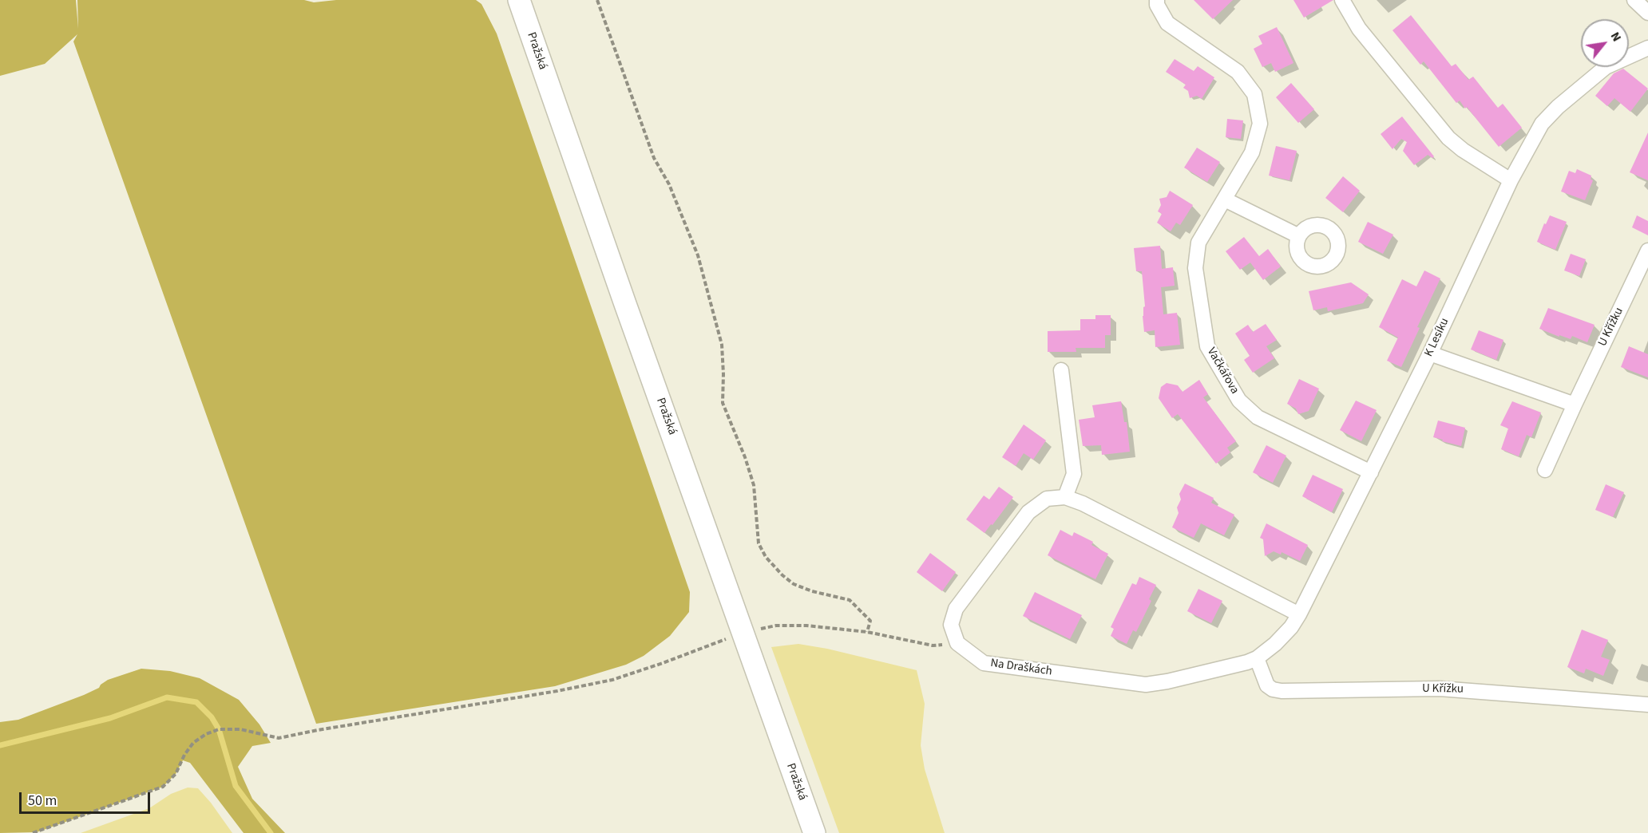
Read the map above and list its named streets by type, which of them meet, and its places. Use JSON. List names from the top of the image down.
{
  "streets": {
    "main road": ["Pražská"],
    "street": [
      "U Křížku",
      "K Lesíku",
      "Vačkářova",
      "Na Draškách"
    ]
  },
  "crossings": [
    ["U Křížku", "K Lesíku"],
    ["U Křížku", "Na Draškách"],
    ["K Lesíku", "Vačkářova"],
    ["K Lesíku", "Na Draškách"]
  ],
  "scale_bar": "50 m",
  "north": "top right"
}
